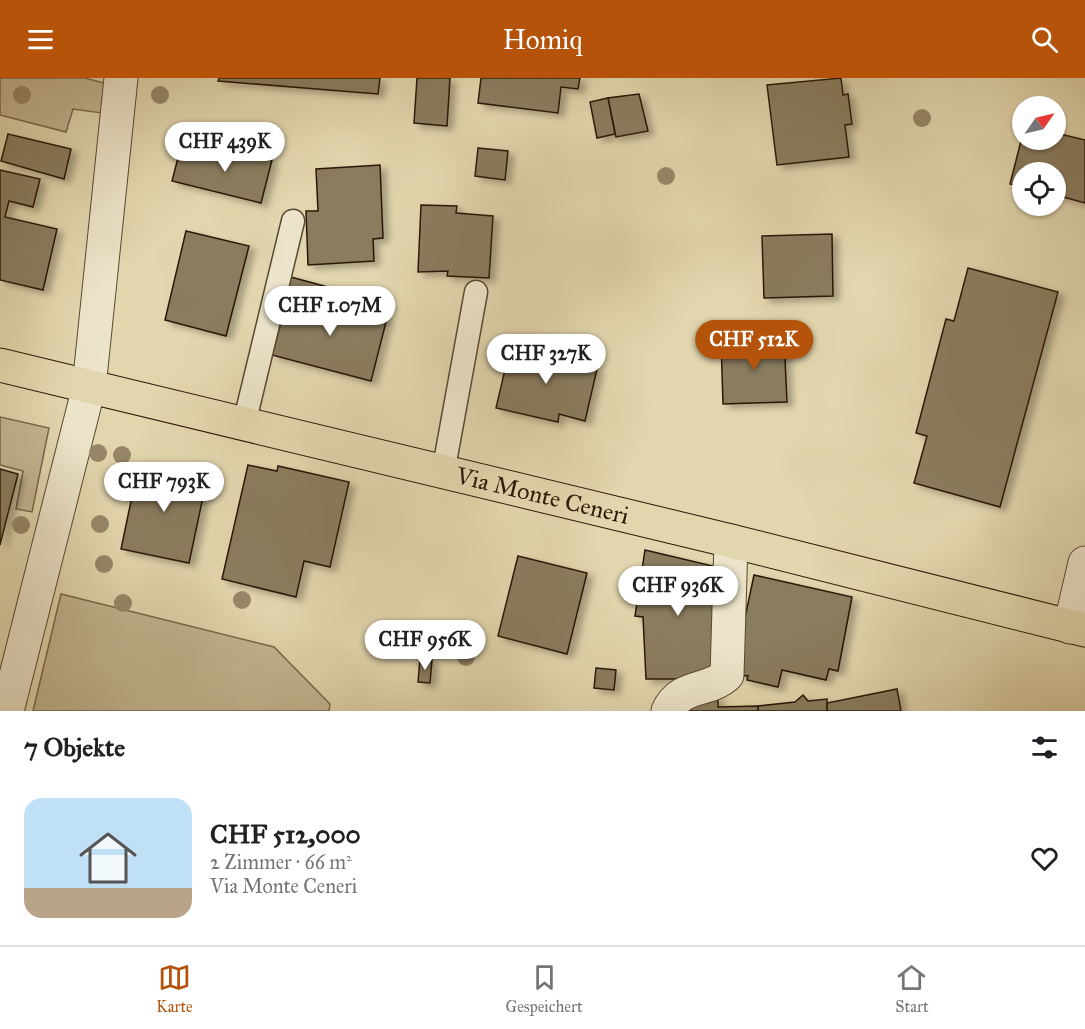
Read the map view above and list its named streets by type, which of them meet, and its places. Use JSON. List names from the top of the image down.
{
  "streets": {
    "main road": ["Via Monte Ceneri"]
  },
  "north": "top right",
  "page": {
    "header": "Homiq",
    "price": [
      "CHF 439K",
      "CHF 1.07M",
      "CHF 512K",
      "CHF 327K",
      "CHF 793K",
      "CHF 936K",
      "CHF 956K"
    ],
    "heading": "7 Objekte",
    "list": [
      {
        "name": "CHF 512,000",
        "note": "2 Zimmer · 66 m² · Via Monte Ceneri"
      }
    ],
    "tabs": ["Karte", "Gespeichert", "Start"]
  }
}
